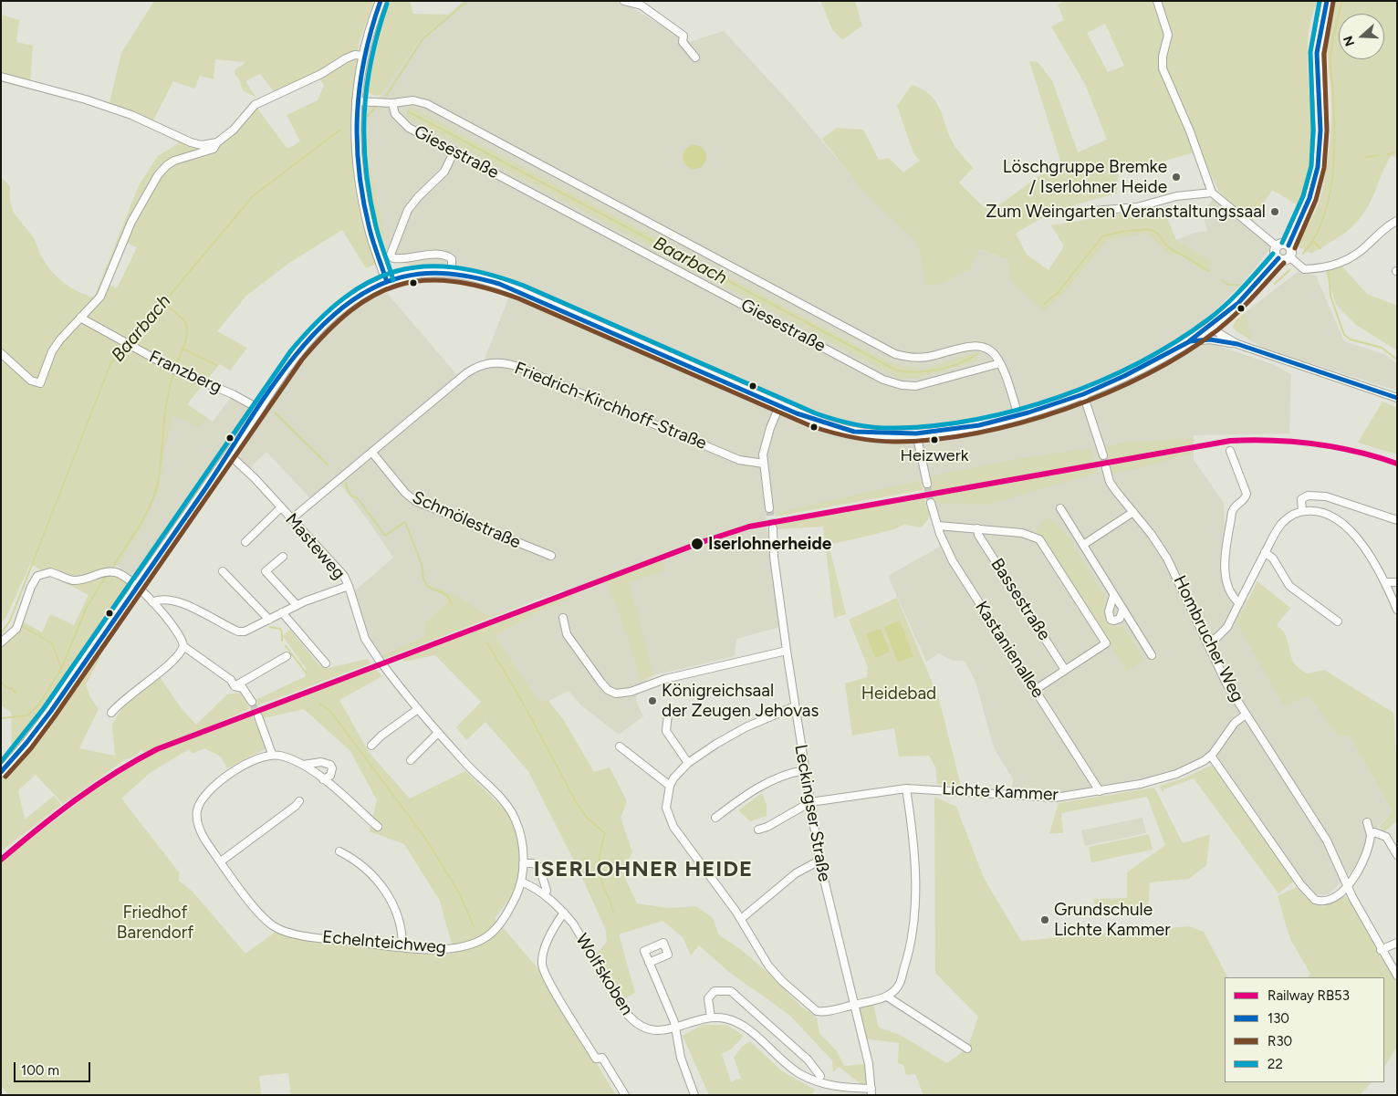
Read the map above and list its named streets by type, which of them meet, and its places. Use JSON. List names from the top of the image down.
{
  "streets": {
    "street": [
      "Giesestraße",
      "Franzberg",
      "Friedrich-Kirchhoff-Straße",
      "Schmölestraße",
      "Masteweg",
      "Bassestraße",
      "Hombrucher Weg",
      "Kastanienallee",
      "Lichte Kammer",
      "Leckingser Straße",
      "Echelnteichweg",
      "Wolfskoben"
    ]
  },
  "crossings": [
    ["Friedrich-Kirchhoff-Straße", "Schmölestraße"],
    ["Friedrich-Kirchhoff-Straße", "Masteweg"],
    ["Masteweg", "Echelnteichweg"],
    ["Hombrucher Weg", "Lichte Kammer"],
    ["Kastanienallee", "Lichte Kammer"],
    ["Lichte Kammer", "Leckingser Straße"],
    ["Leckingser Straße", "Wolfskoben"],
    ["Echelnteichweg", "Wolfskoben"]
  ],
  "districts": ["ISERLOHNER HEIDE"],
  "water": ["Baarbach"],
  "parks": ["Heidebad", "Friedhof Barendorf"],
  "places": [
    "Löschgruppe Bremke / Iserlohner Heide",
    "Zum Weingarten Veranstaltungssaal",
    "Heizwerk",
    "Iserlohnerheide",
    "Königreichsaal der Zeugen Jehovas",
    "Grundschule Lichte Kammer"
  ],
  "lines": [
    "transit line 130",
    "transit line 22",
    "transit line R30",
    "rail line RB53"
  ],
  "legend": [
    "Railway RB53",
    "130",
    "R30",
    "22"
  ],
  "scale_bar": "100 m",
  "north": "left"
}
